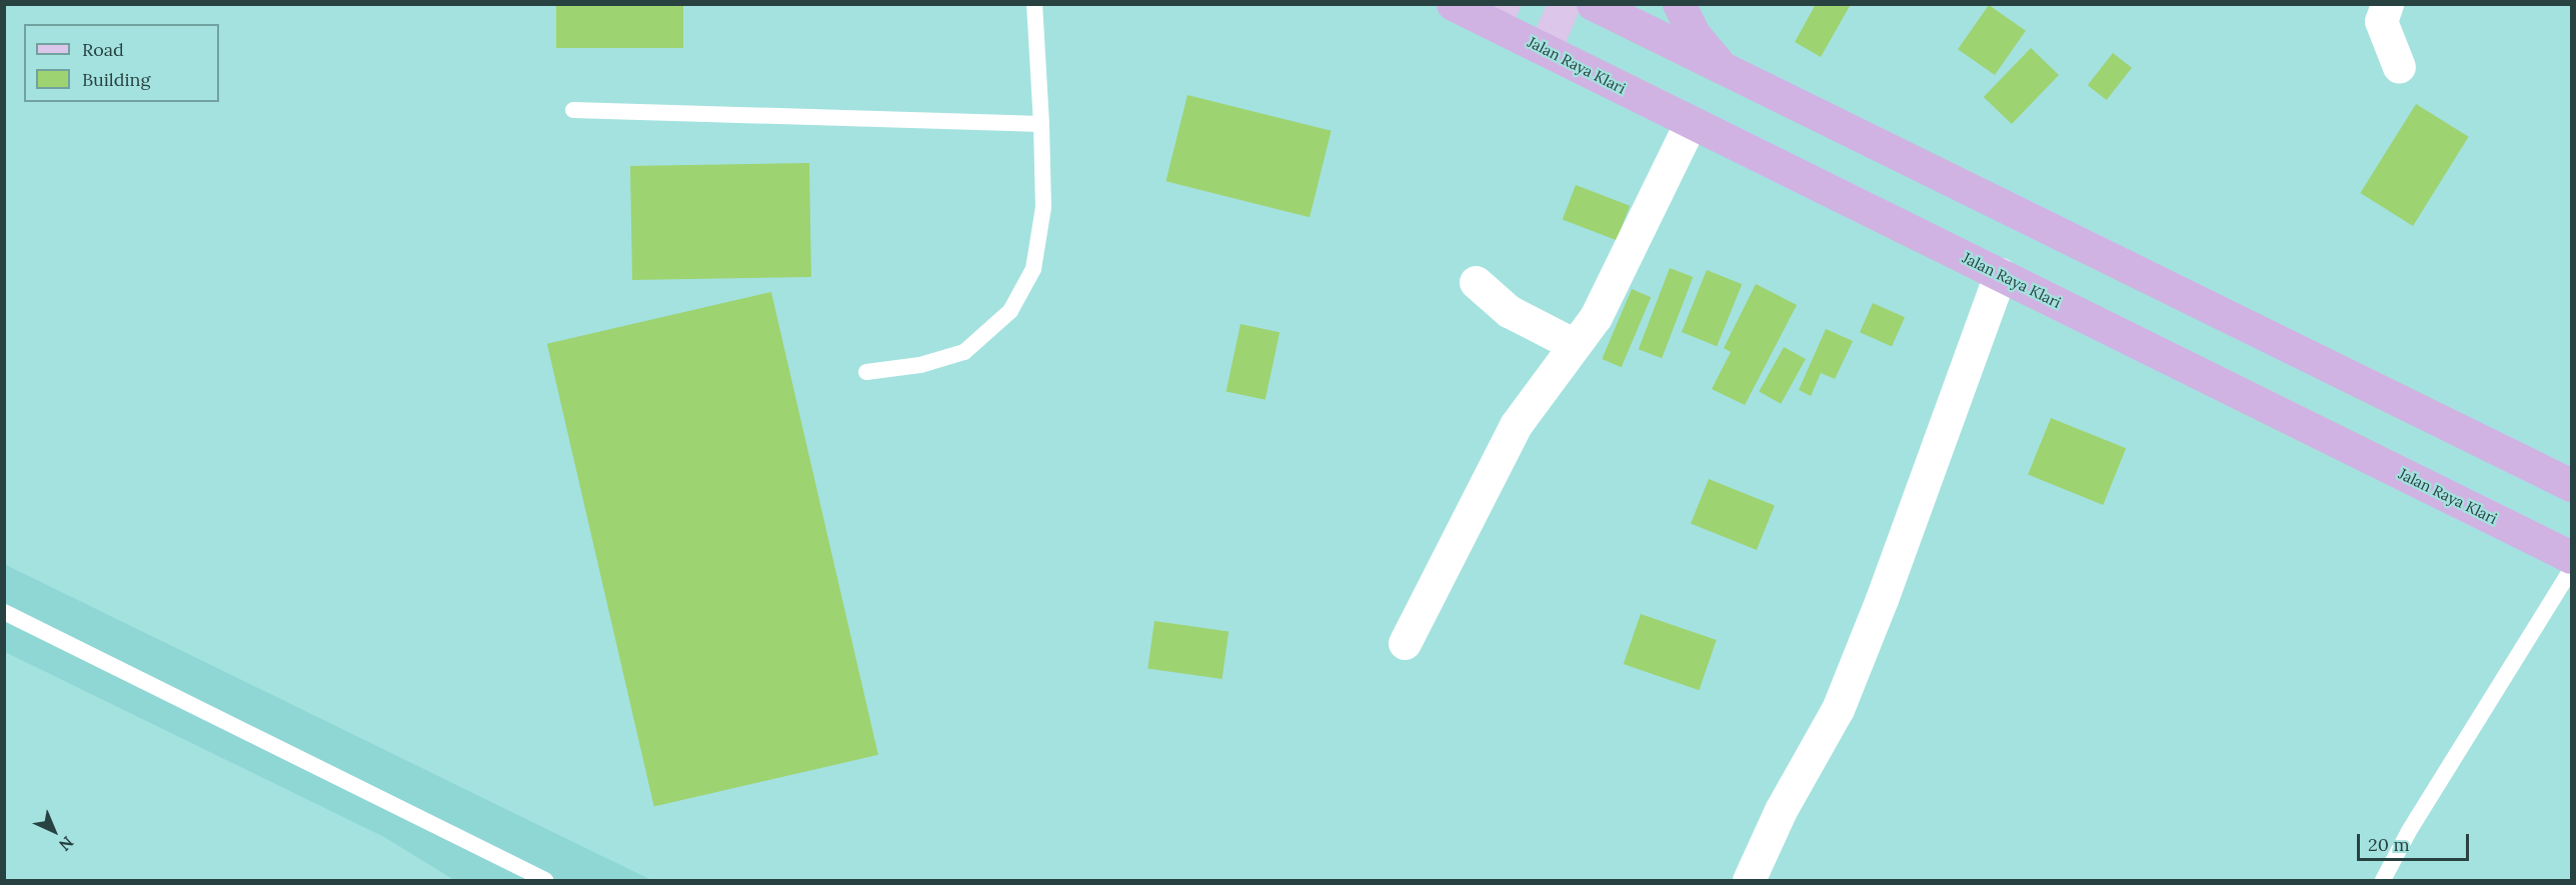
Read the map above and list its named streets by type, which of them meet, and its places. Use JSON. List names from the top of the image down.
{
  "streets": {
    "highway": ["Jalan Raya Klari"]
  },
  "legend": ["Road", "Building"],
  "scale_bar": "20 m",
  "north": "bottom right"
}
